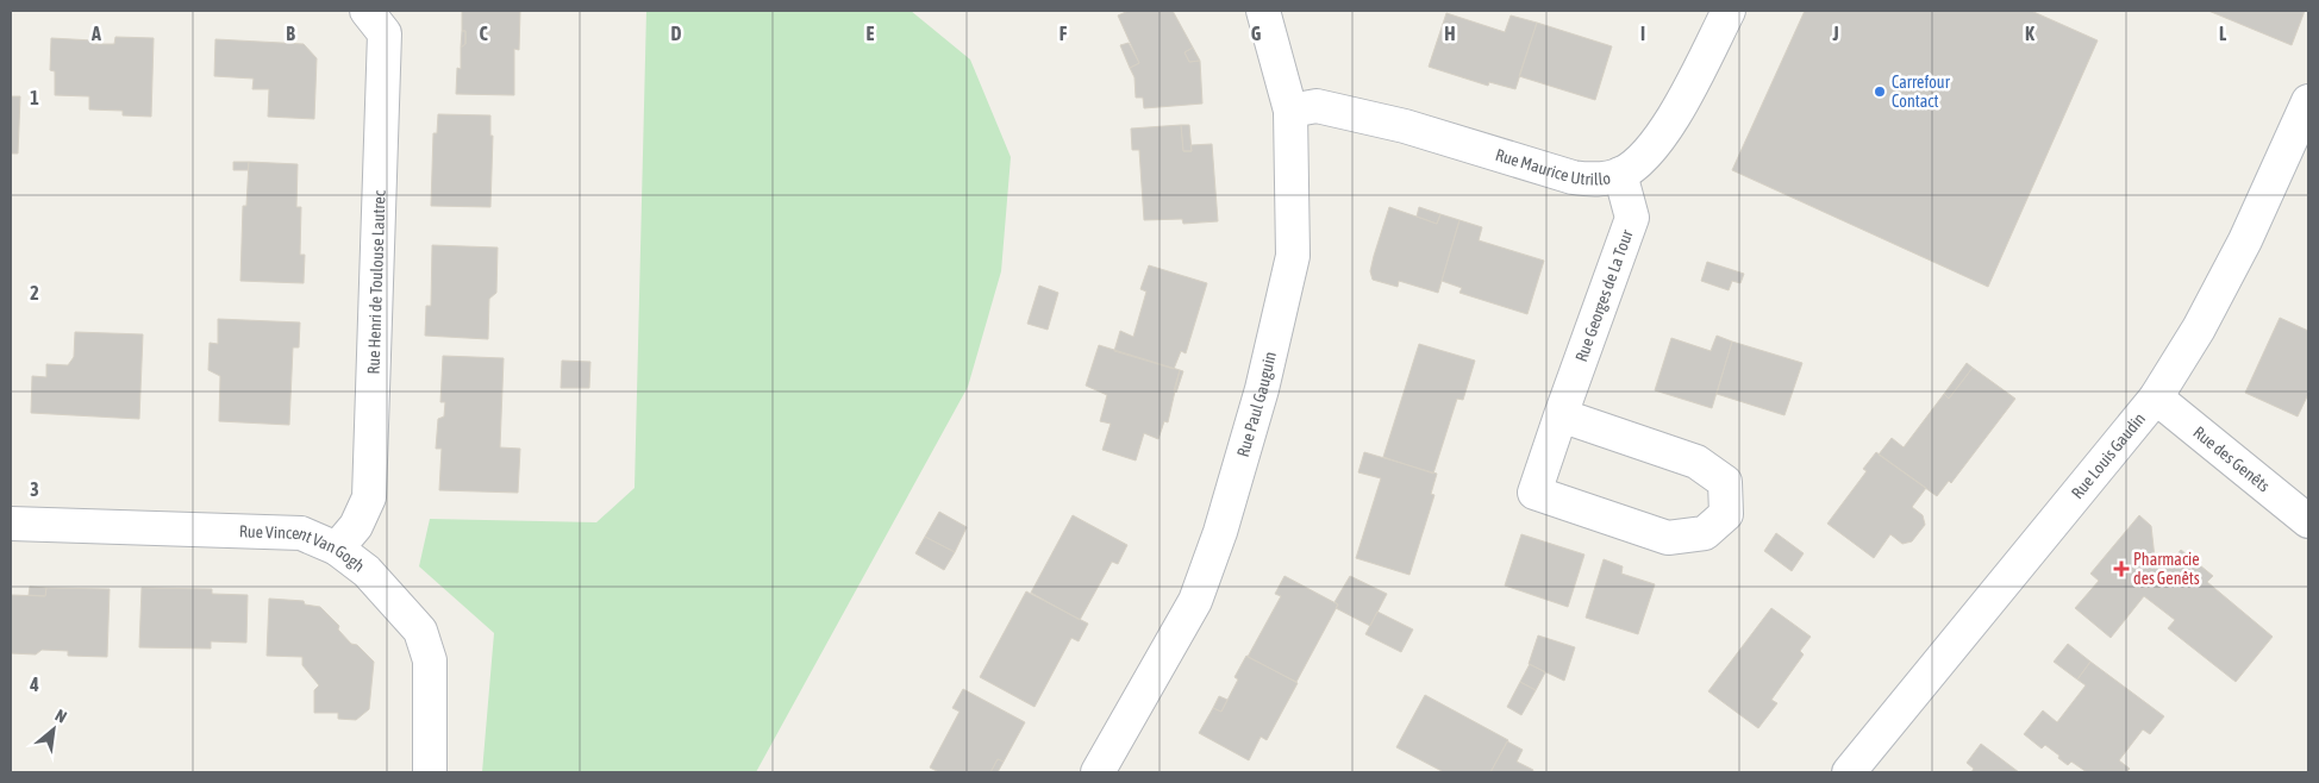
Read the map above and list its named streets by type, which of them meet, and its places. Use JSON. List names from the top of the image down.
{
  "streets": {
    "street": [
      "Rue Maurice Utrillo",
      "Rue Henri de Toulouse Lautrec",
      "Rue Georges de La Tour",
      "Rue Paul Gauguin",
      "Rue Louis Gaudin",
      "Rue des Genêts",
      "Rue Vincent Van Gogh"
    ]
  },
  "crossings": [
    ["Rue Maurice Utrillo", "Rue Georges de La Tour"],
    ["Rue Maurice Utrillo", "Rue Paul Gauguin"],
    ["Rue Henri de Toulouse Lautrec", "Rue Vincent Van Gogh"],
    ["Rue Louis Gaudin", "Rue des Genêts"]
  ],
  "places": {
    "other": ["Carrefour Contact"],
    "health": ["Pharmacie des Genêts"]
  },
  "north": "top right",
  "grid": {
    "columns": [
      "A",
      "B",
      "C",
      "D",
      "E",
      "F",
      "G",
      "H",
      "I",
      "J",
      "K",
      "L"
    ],
    "rows": [
      "1",
      "2",
      "3",
      "4"
    ]
  }
}
